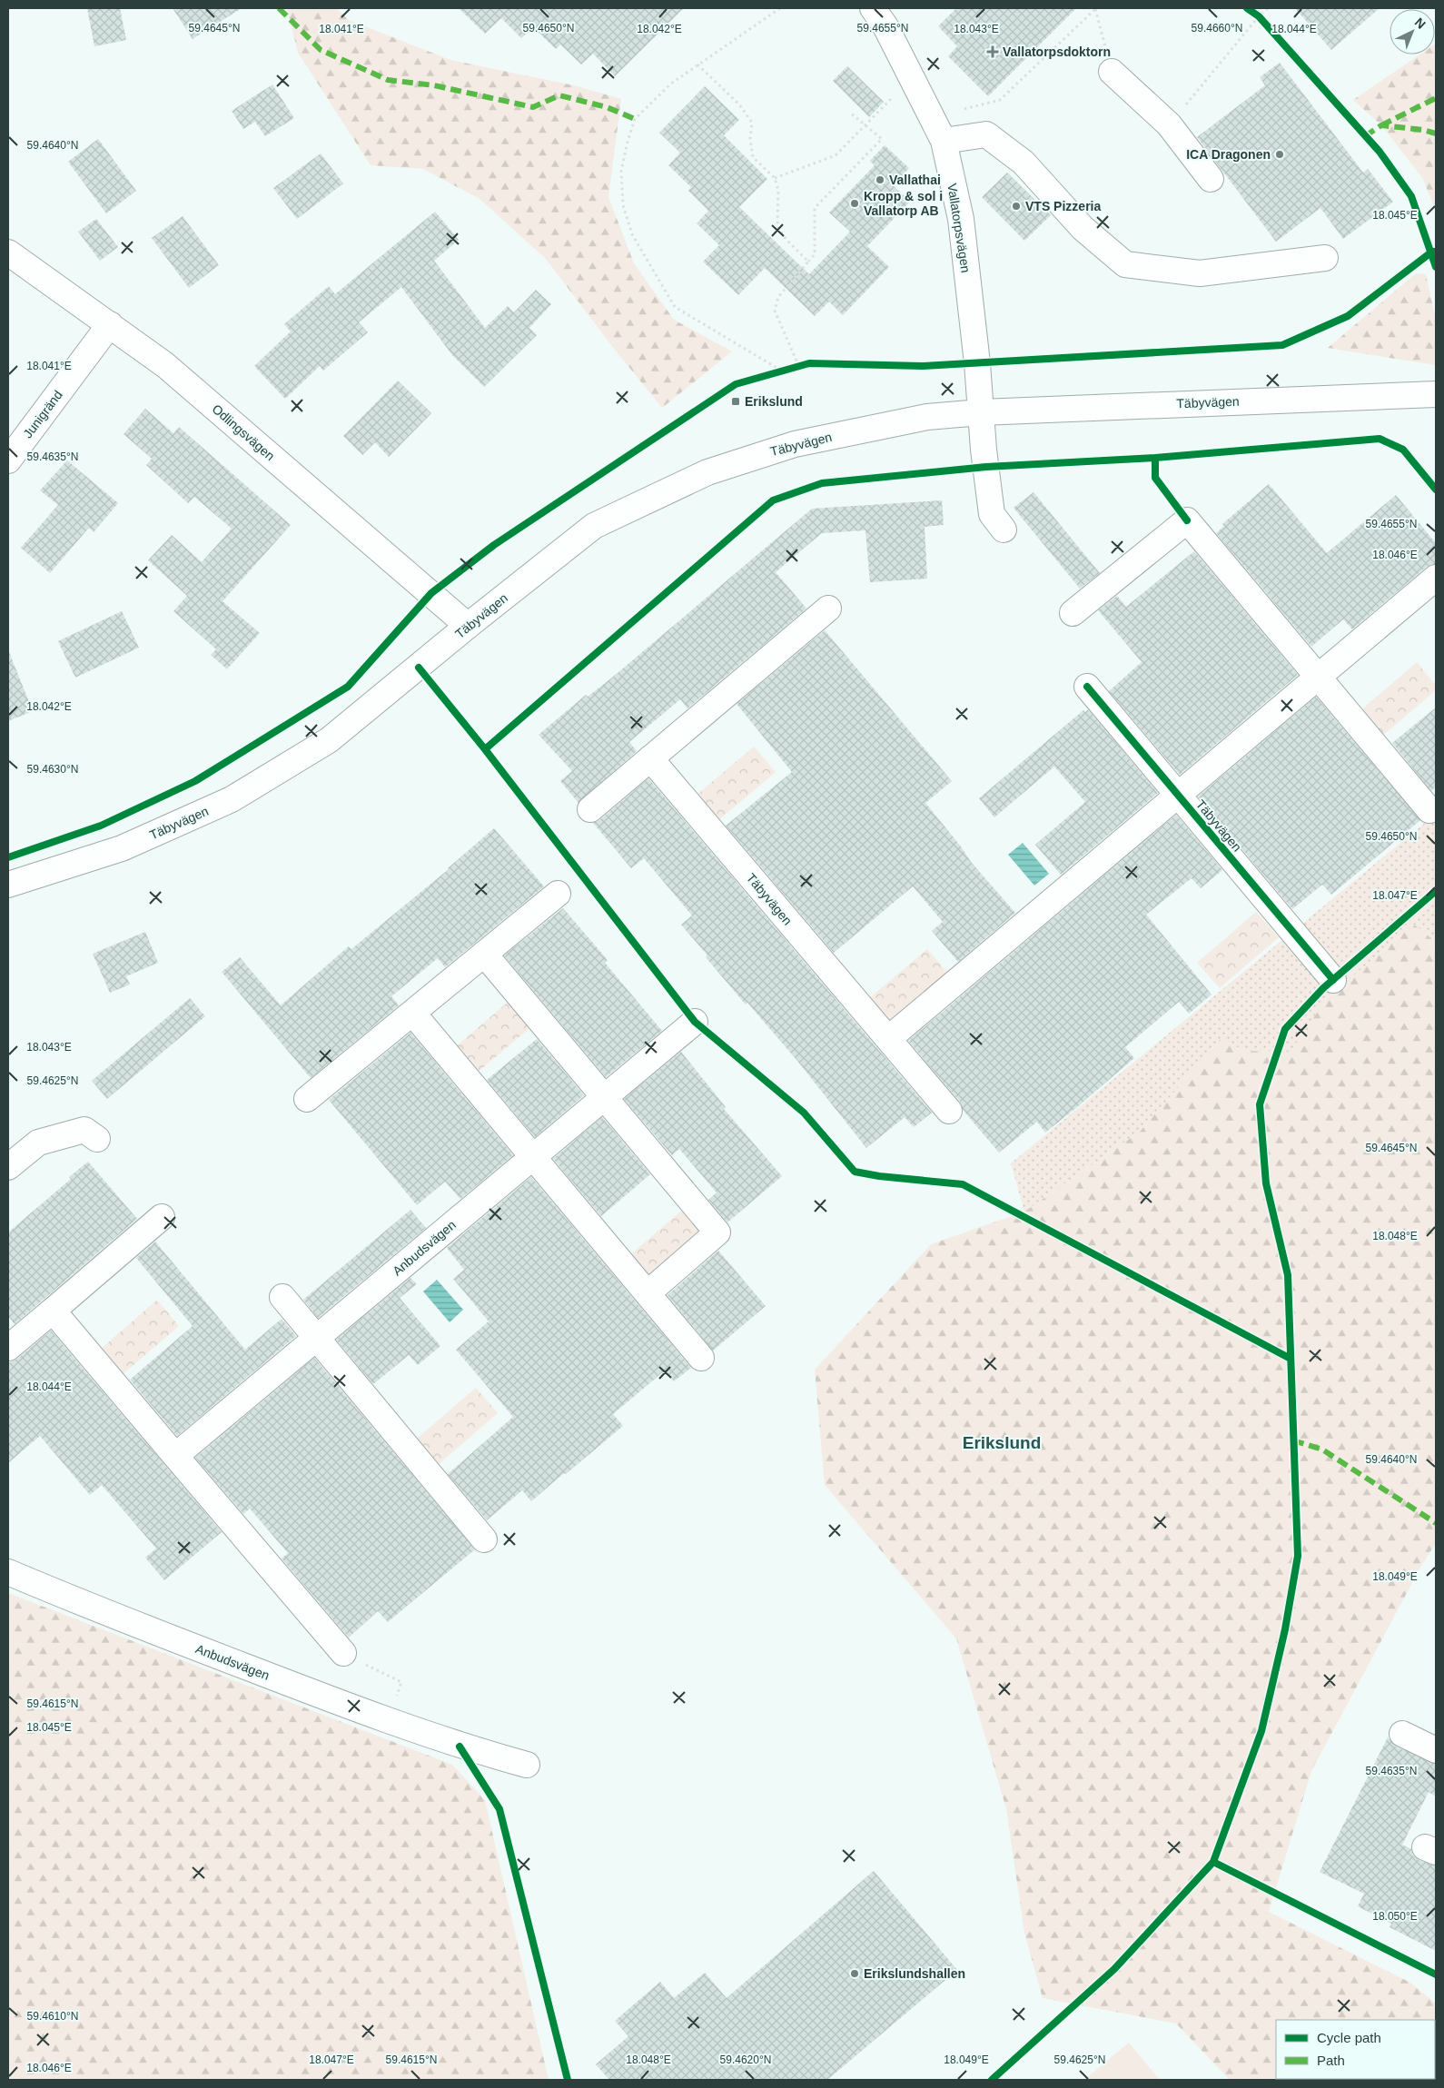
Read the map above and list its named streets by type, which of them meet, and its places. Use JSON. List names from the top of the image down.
{
  "streets": {
    "street": [
      "Vallatorpsvägen",
      "Täbyvägen",
      "Junigränd",
      "Odlingsvägen",
      "Anbudsvägen"
    ]
  },
  "crossings": [
    ["Vallatorpsvägen", "Täbyvägen"],
    ["Täbyvägen", "Odlingsvägen"],
    ["Junigränd", "Odlingsvägen"]
  ],
  "districts": ["Erikslund"],
  "places": {
    "health": ["Vallatorpsdoktorn"],
    "other": [
      "ICA Dragonen",
      "Vallathai",
      "Kropp & sol i Vallatorp AB",
      "VTS Pizzeria",
      "Erikslundshallen"
    ],
    "transit": ["Erikslund"]
  },
  "legend": ["Cycle path", "Path"],
  "north": "top right",
  "coordinates": [
    "59.4645°N",
    "59.4650°N",
    "59.4655°N",
    "59.4660°N",
    "18.041°E",
    "18.042°E",
    "18.044°E",
    "18.043°E",
    "59.4640°N",
    "18.045°E",
    "59.4635°N",
    "18.046°E",
    "59.4630°N",
    "18.047°E",
    "59.4625°N",
    "18.048°E",
    "18.049°E",
    "59.4615°N",
    "18.050°E",
    "59.4610°N",
    "59.4620°N"
  ]
}
